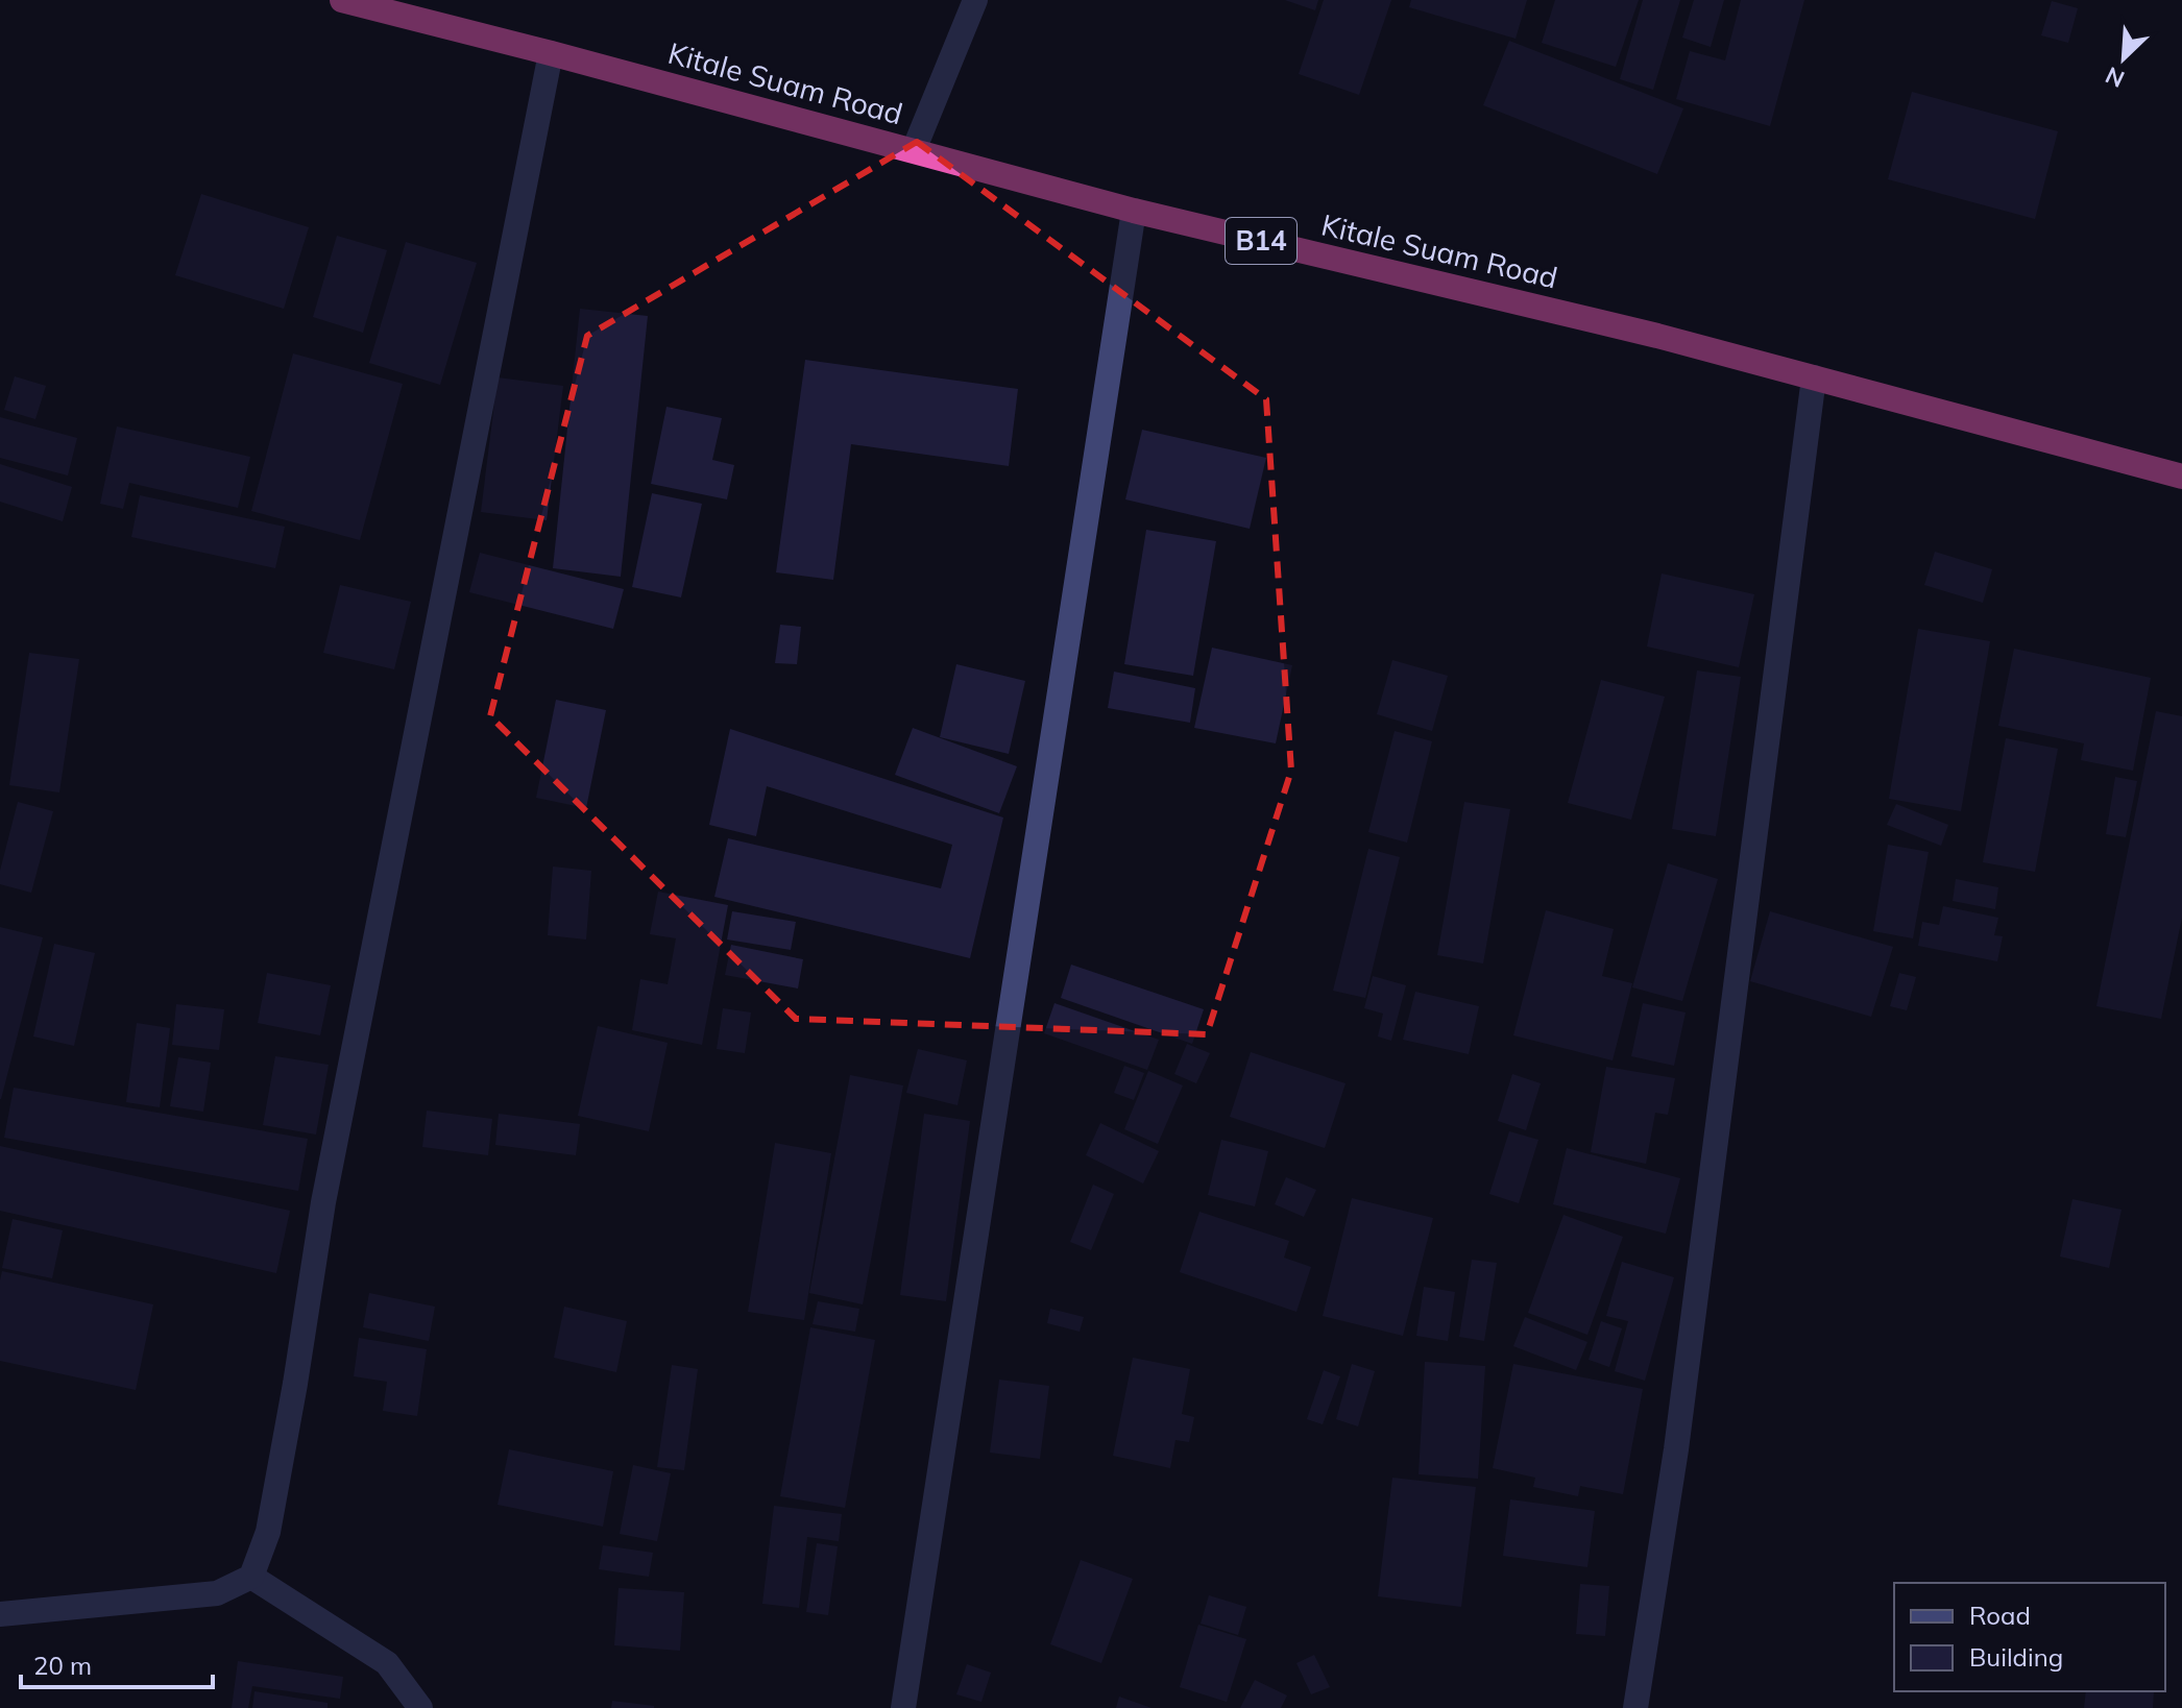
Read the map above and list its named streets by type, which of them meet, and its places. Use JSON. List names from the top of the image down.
{
  "streets": {
    "highway": ["Kitale Suam Road", "B14"]
  },
  "legend": ["Road", "Building"],
  "scale_bar": "20 m",
  "north": "bottom left"
}
